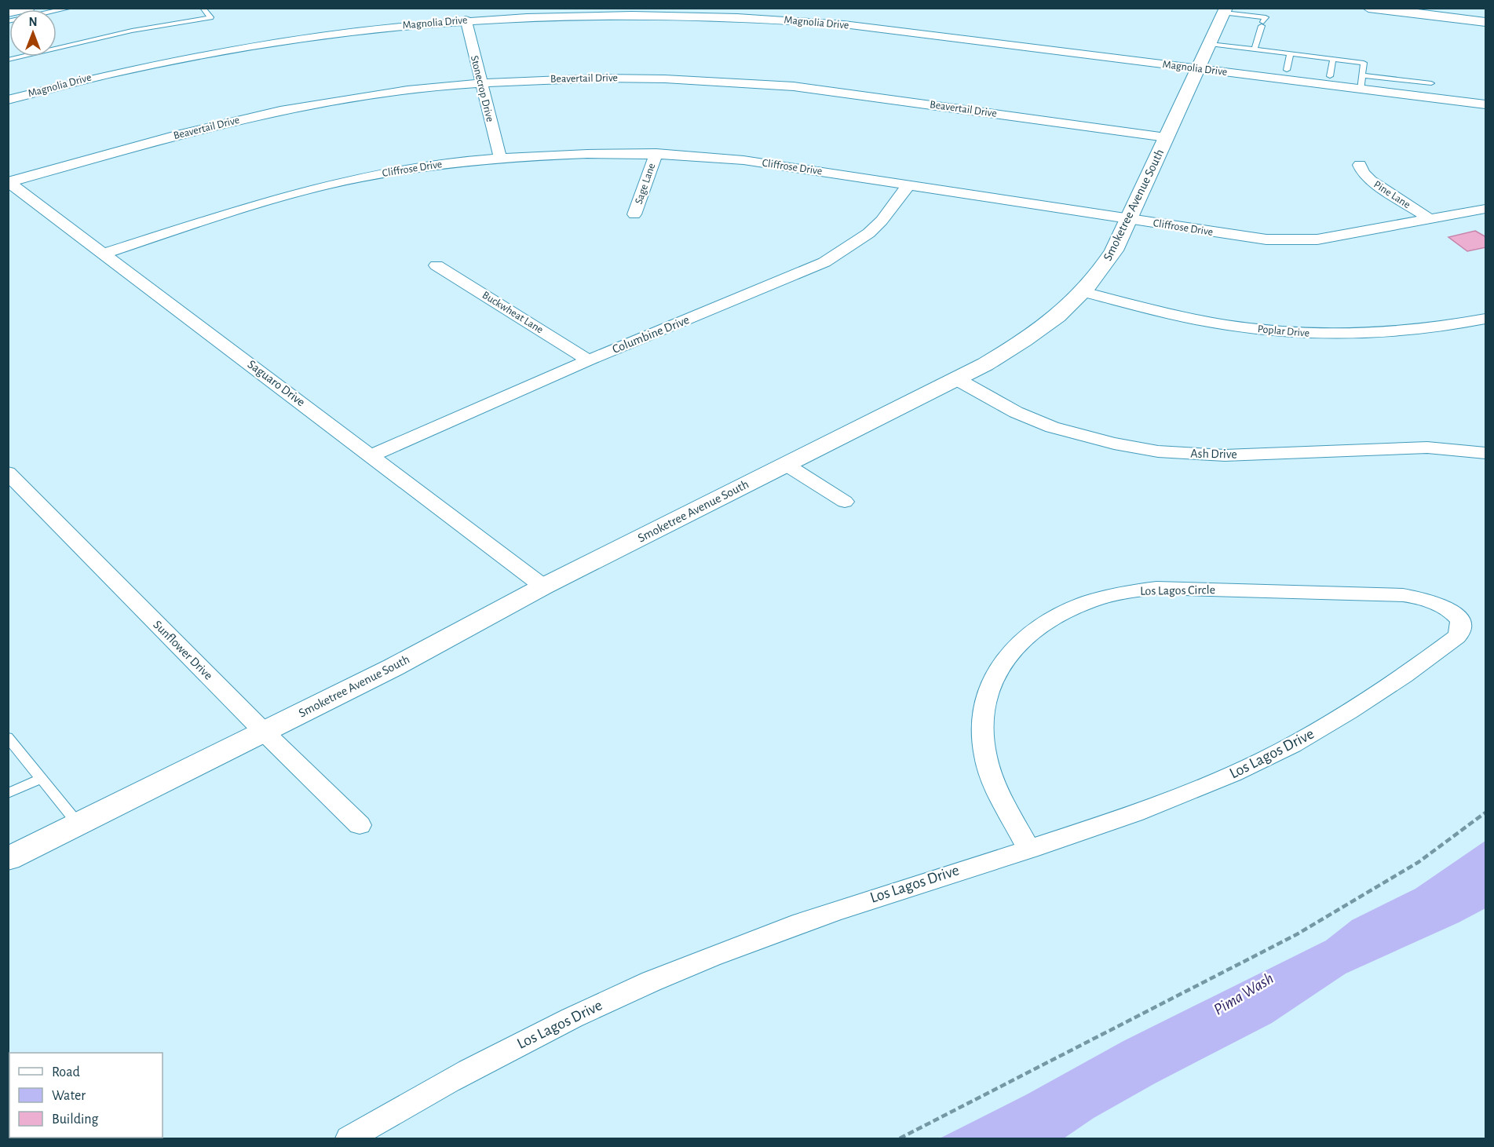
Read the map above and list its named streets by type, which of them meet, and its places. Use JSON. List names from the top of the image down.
{
  "streets": {
    "street": [
      "Magnolia Drive",
      "Beavertail Drive",
      "Stonecrop Drive",
      "Cliffrose Drive",
      "Sage Lane",
      "Pine Lane",
      "Smoketree Avenue South",
      "Buckwheat Lane",
      "Poplar Drive",
      "Columbine Drive",
      "Saguaro Drive",
      "Ash Drive",
      "Los Lagos Circle",
      "Sunflower Drive",
      "Los Lagos Drive"
    ]
  },
  "crossings": [
    ["Magnolia Drive", "Stonecrop Drive"],
    ["Magnolia Drive", "Smoketree Avenue South"],
    ["Beavertail Drive", "Stonecrop Drive"],
    ["Beavertail Drive", "Smoketree Avenue South"],
    ["Beavertail Drive", "Saguaro Drive"],
    ["Stonecrop Drive", "Cliffrose Drive"],
    ["Cliffrose Drive", "Sage Lane"],
    ["Cliffrose Drive", "Pine Lane"],
    ["Cliffrose Drive", "Smoketree Avenue South"],
    ["Cliffrose Drive", "Columbine Drive"],
    ["Cliffrose Drive", "Saguaro Drive"],
    ["Smoketree Avenue South", "Poplar Drive"],
    ["Smoketree Avenue South", "Saguaro Drive"],
    ["Smoketree Avenue South", "Ash Drive"],
    ["Smoketree Avenue South", "Sunflower Drive"],
    ["Buckwheat Lane", "Columbine Drive"],
    ["Columbine Drive", "Saguaro Drive"],
    ["Los Lagos Circle", "Los Lagos Drive"]
  ],
  "water": ["Pima Wash"],
  "legend": ["Road", "Water", "Building"],
  "north": "top"
}
